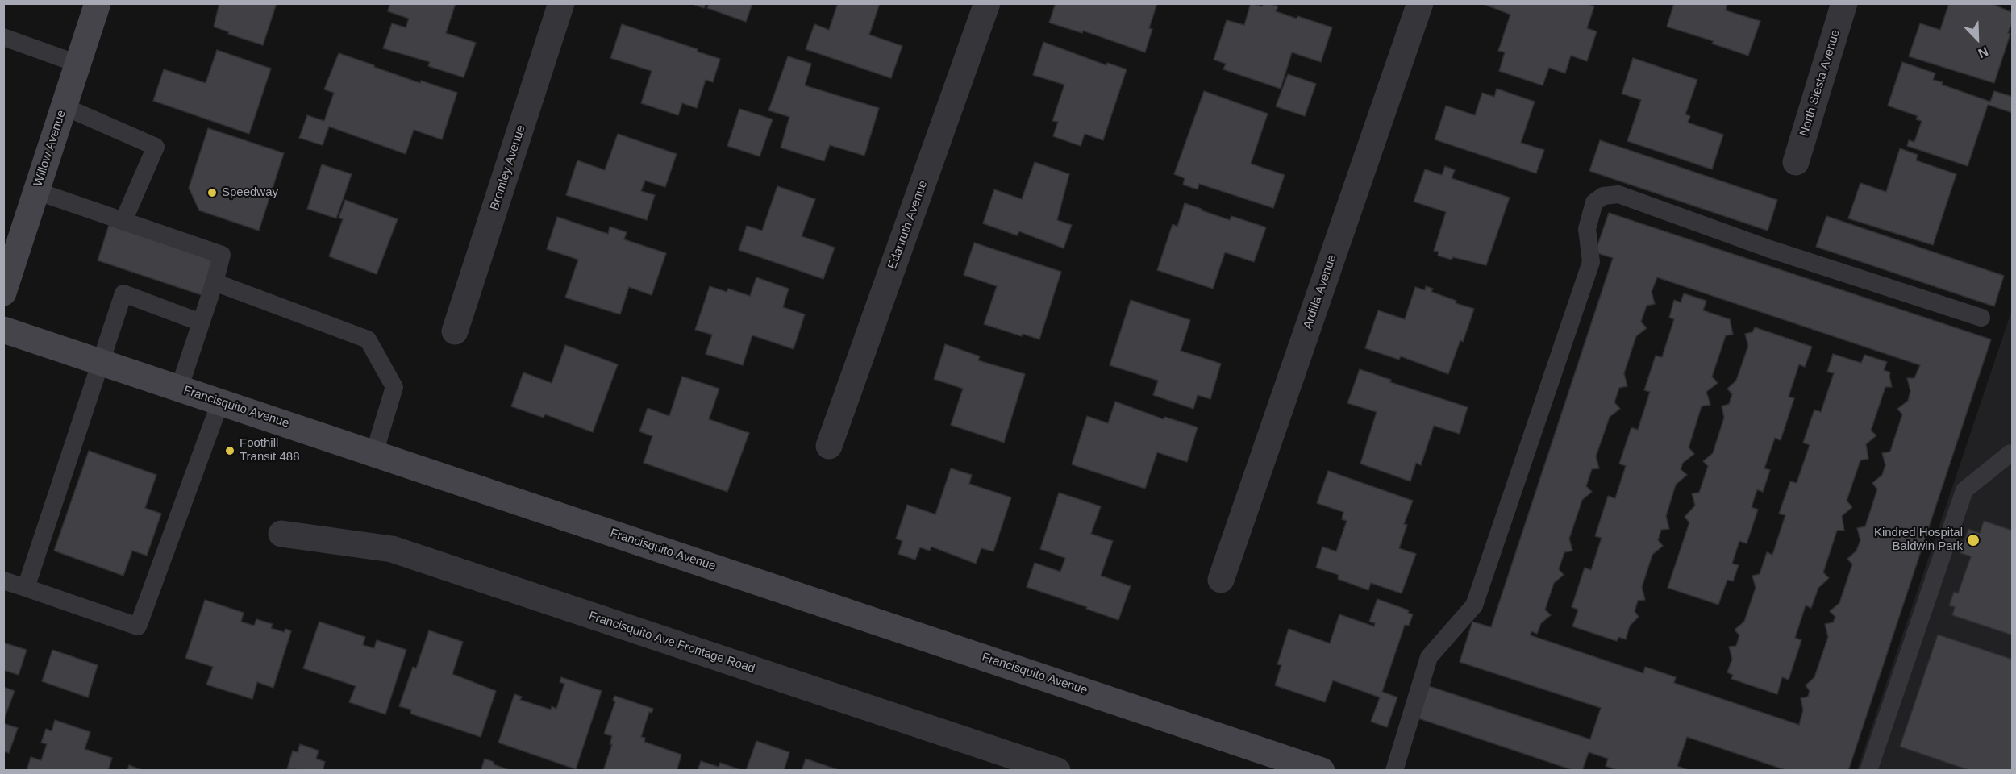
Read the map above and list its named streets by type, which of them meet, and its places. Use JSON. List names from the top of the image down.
{
  "streets": {
    "street": [
      "North Siesta Avenue",
      "Willow Avenue",
      "Bromley Avenue",
      "Edanruth Avenue",
      "Ardilla Avenue",
      "Francisquito Avenue",
      "Francisquito Ave Frontage Road"
    ]
  },
  "places": ["Speedway", "Foothill Transit 488", "Kindred Hospital Baldwin Park"],
  "north": "bottom right"
}
